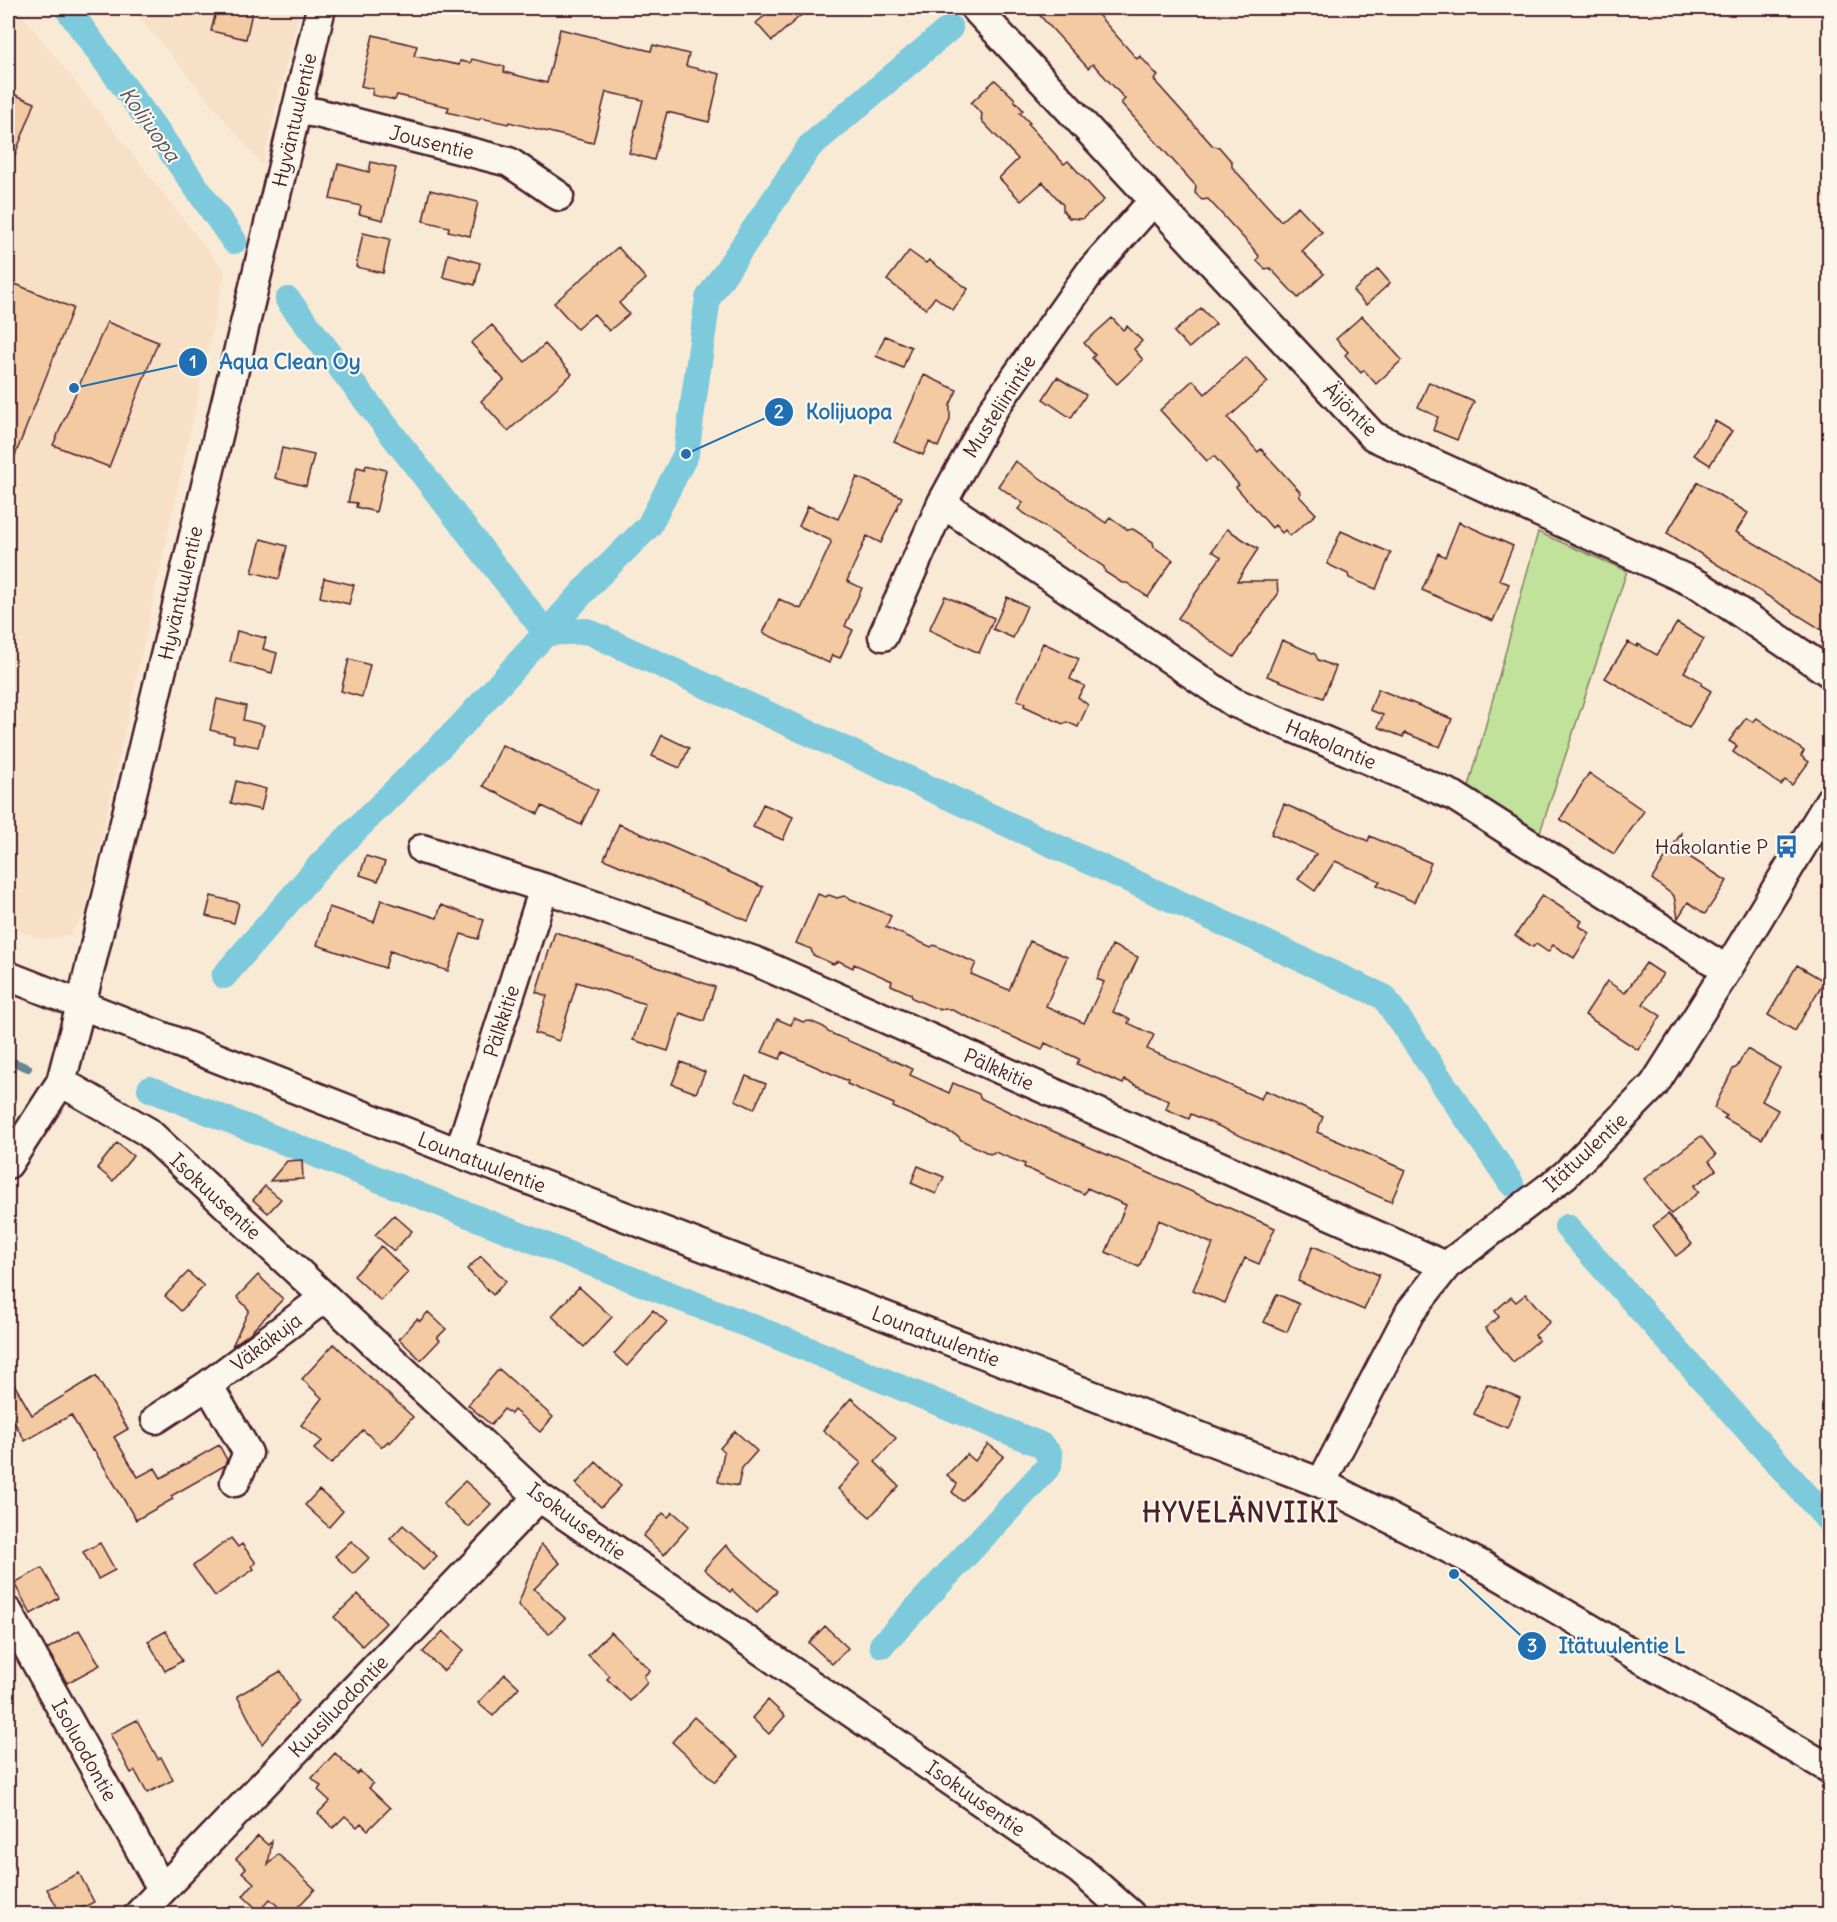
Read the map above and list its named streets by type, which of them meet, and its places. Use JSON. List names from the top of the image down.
{
  "streets": {
    "street": [
      "Hyväntuulentie",
      "Jousentie",
      "Musteliinintie",
      "Äijöntie",
      "Hakolantie",
      "Pälkkitie",
      "Itätuulentie",
      "Lounatuulentie",
      "Isokuusentie",
      "Väkäkuja",
      "Kuusiluodontie",
      "Isoluodontie"
    ]
  },
  "crossings": [
    ["Hyväntuulentie", "Jousentie"],
    ["Hyväntuulentie", "Lounatuulentie"],
    ["Hyväntuulentie", "Isokuusentie"],
    ["Musteliinintie", "Äijöntie"],
    ["Musteliinintie", "Hakolantie"],
    ["Hakolantie", "Itätuulentie"],
    ["Pälkkitie", "Itätuulentie"],
    ["Pälkkitie", "Lounatuulentie"],
    ["Itätuulentie", "Lounatuulentie"],
    ["Isokuusentie", "Väkäkuja"],
    ["Isokuusentie", "Kuusiluodontie"],
    ["Kuusiluodontie", "Isoluodontie"]
  ],
  "districts": ["HYVELÄNVIIKI"],
  "water": ["Kolijuopa"],
  "places": {
    "other": ["Aqua Clean Oy", "Kolijuopa", "Itätuulentie L"],
    "bus stop": ["Hakolantie P"]
  }
}
